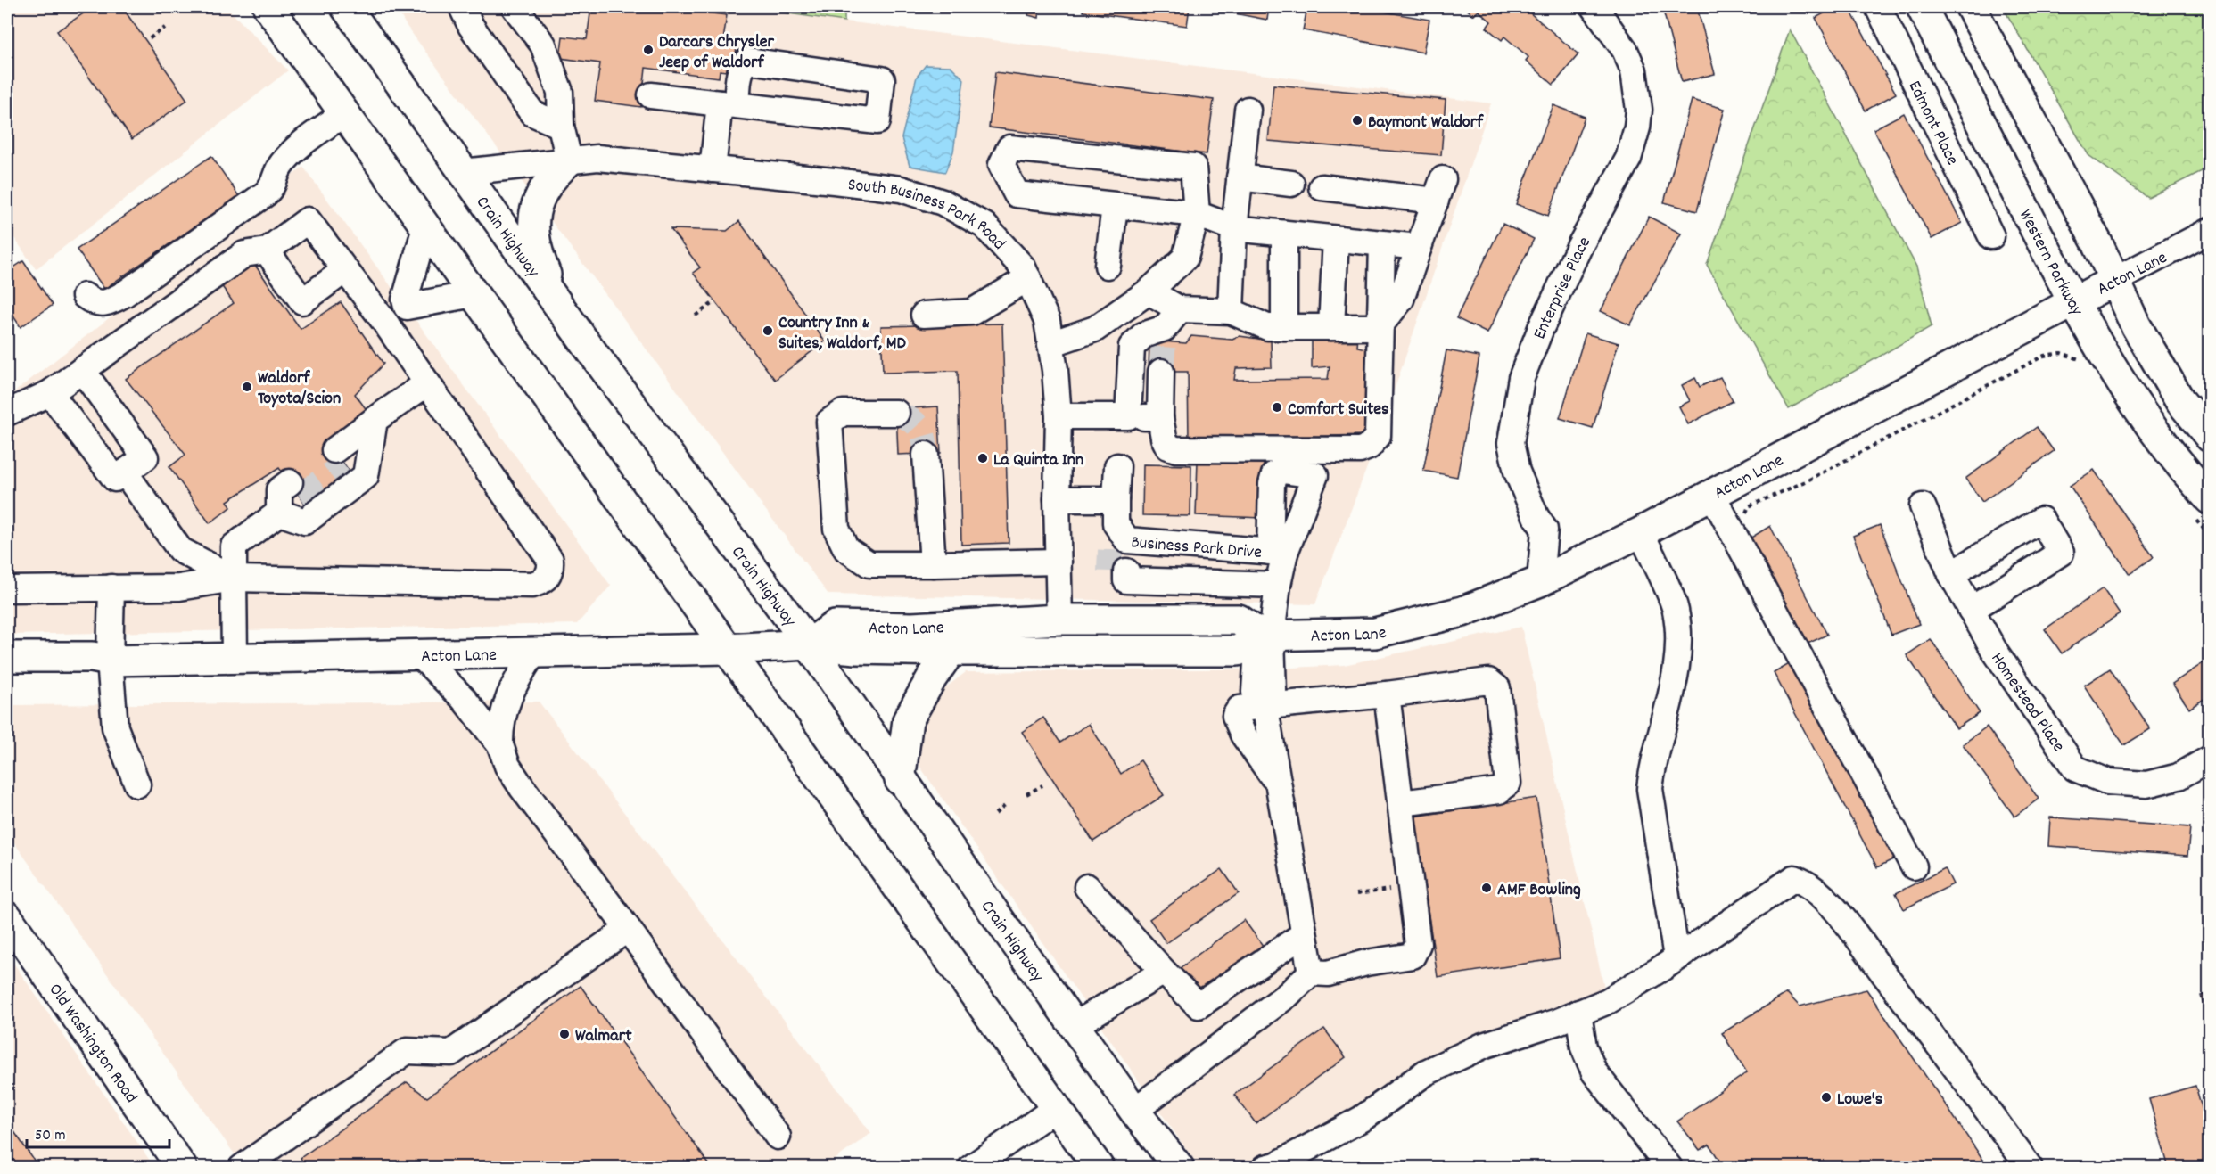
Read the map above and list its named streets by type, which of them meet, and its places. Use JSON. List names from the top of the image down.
{
  "streets": {
    "main road": [
      "Crain Highway",
      "Western Parkway",
      "Acton Lane",
      "Old Washington Road"
    ],
    "street": [
      "Edmont Place",
      "South Business Park Road",
      "Enterprise Place",
      "Business Park Drive",
      "Homestead Place"
    ]
  },
  "crossings": [
    ["South Business Park Road", "Crain Highway"],
    ["South Business Park Road", "Acton Lane"],
    ["South Business Park Road", "Business Park Drive"],
    ["Crain Highway", "Acton Lane"],
    ["Western Parkway", "Acton Lane"],
    ["Acton Lane", "Enterprise Place"],
    ["Acton Lane", "Business Park Drive"]
  ],
  "places": [
    "Darcars Chrysler Jeep of Waldorf",
    "Baymont Waldorf",
    "Country Inn & Suites, Waldorf, MD",
    "Waldorf Toyota/Scion",
    "Comfort Suites",
    "La Quinta Inn",
    "AMF Bowling",
    "Walmart",
    "Lowe's"
  ],
  "scale_bar": "50 m"
}
